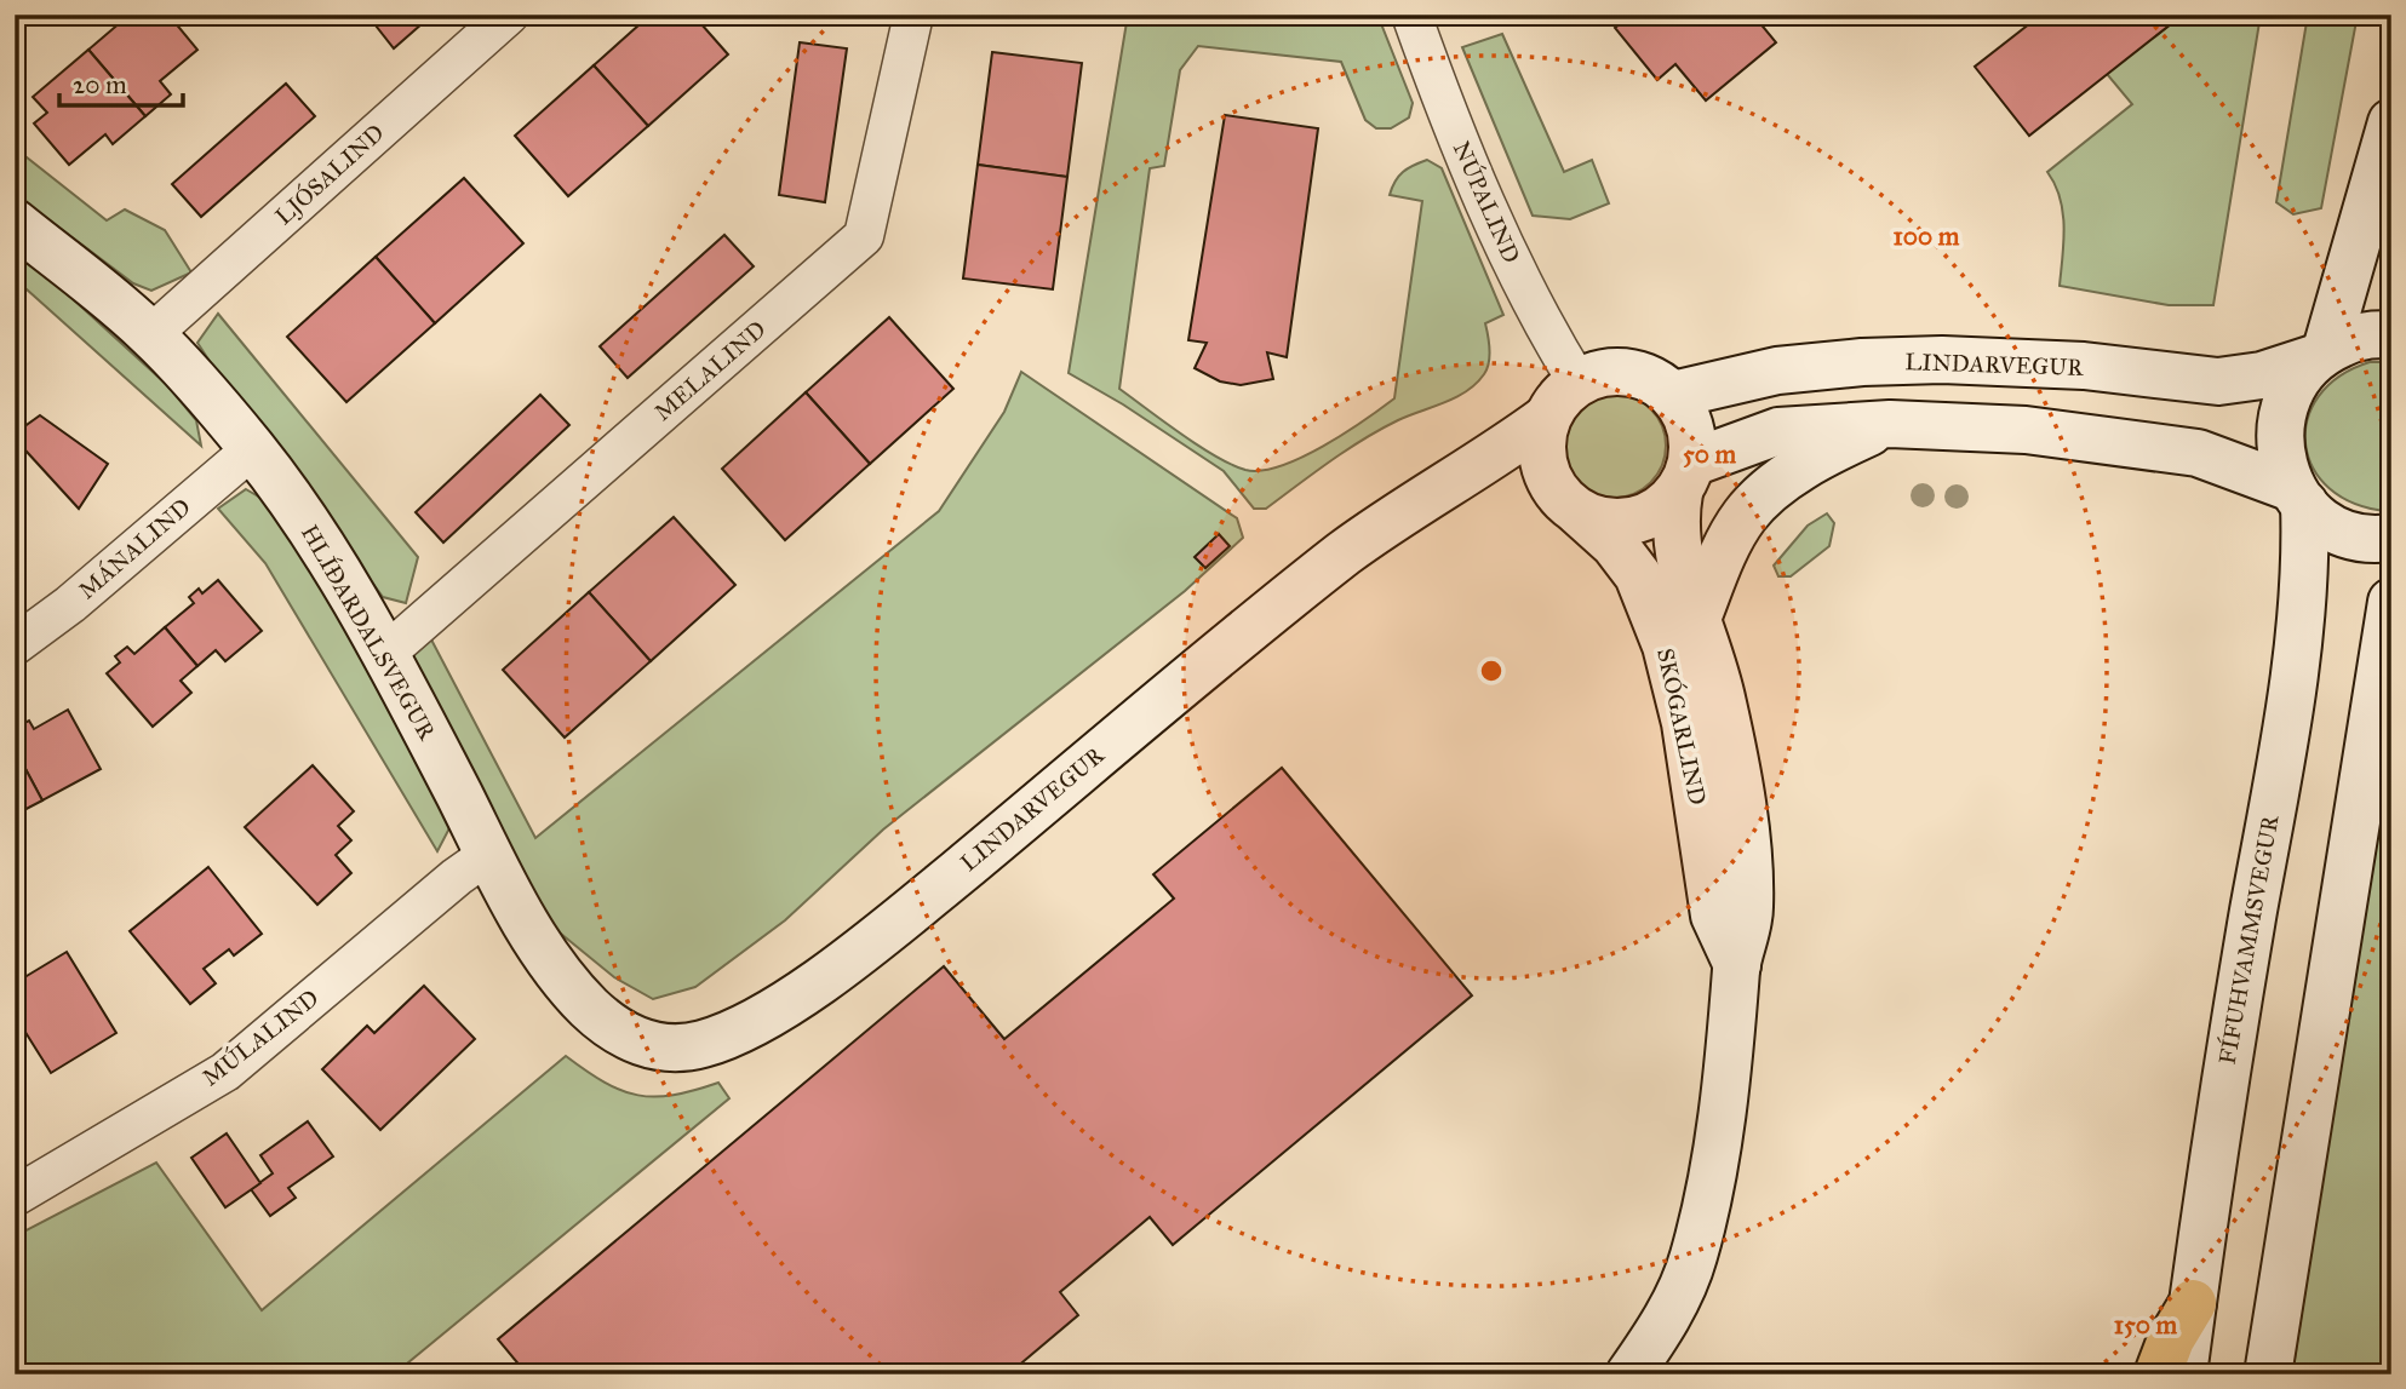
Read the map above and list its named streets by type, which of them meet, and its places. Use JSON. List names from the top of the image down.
{
  "streets": {
    "street": [
      "LJÓSALIND",
      "NÚPALIND",
      "LINDARVEGUR",
      "MELALIND",
      "MÁNALIND",
      "HLÍÐARDALSVEGUR",
      "SKÓGARLIND",
      "FÍFUHVAMMSVEGUR",
      "MÚLALIND"
    ]
  },
  "crossings": [
    ["LJÓSALIND", "HLÍÐARDALSVEGUR"],
    ["NÚPALIND", "LINDARVEGUR"],
    ["NÚPALIND", "SKÓGARLIND"],
    ["LINDARVEGUR", "HLÍÐARDALSVEGUR"],
    ["LINDARVEGUR", "SKÓGARLIND"],
    ["LINDARVEGUR", "FÍFUHVAMMSVEGUR"],
    ["MELALIND", "HLÍÐARDALSVEGUR"],
    ["MÁNALIND", "HLÍÐARDALSVEGUR"],
    ["HLÍÐARDALSVEGUR", "MÚLALIND"]
  ],
  "scale_bar": "20 m",
  "rings": ["100 m", "50 m", "150 m"]
}
